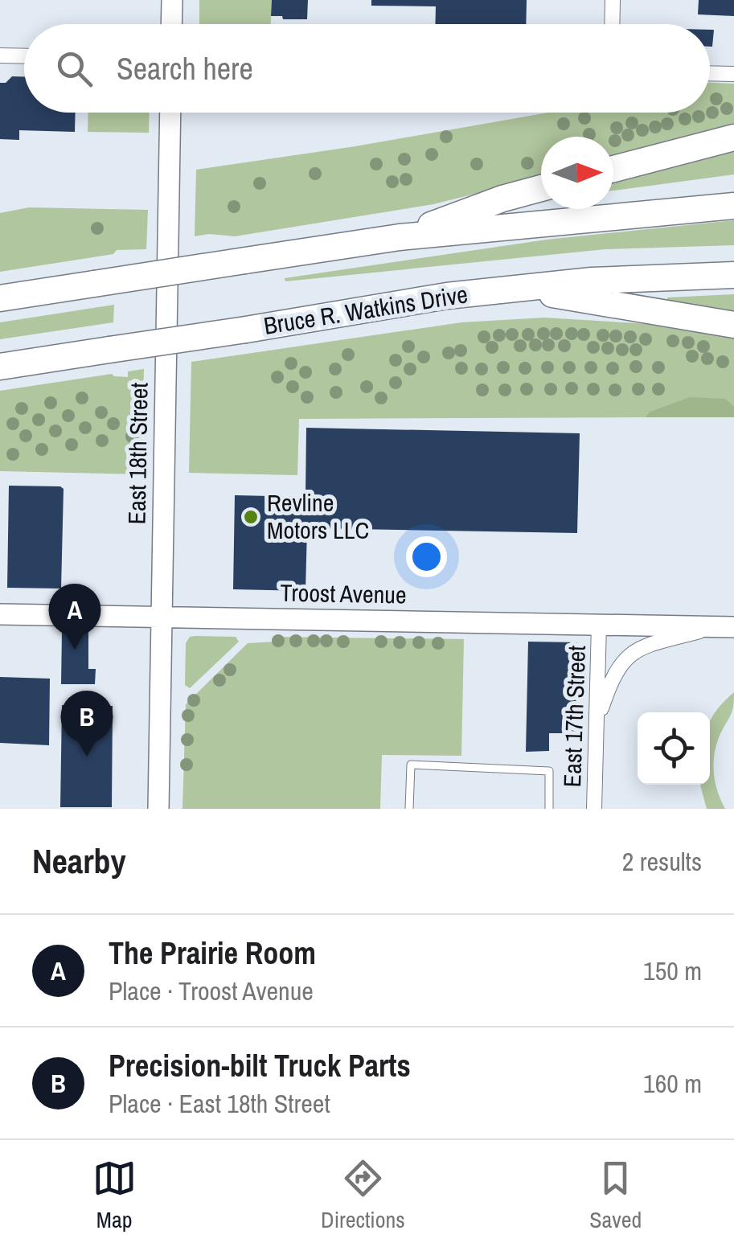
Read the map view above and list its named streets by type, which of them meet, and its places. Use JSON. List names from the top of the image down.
{
  "streets": {
    "highway": ["Bruce R. Watkins Drive"],
    "main road": ["East 18th Street", "Troost Avenue"],
    "street": ["East 17th Street"]
  },
  "crossings": [
    ["East 18th Street", "Troost Avenue"],
    ["Troost Avenue", "East 17th Street"]
  ],
  "places": ["Revline Motors LLC"],
  "north": "right",
  "page": {
    "search": "Search here",
    "pins": ["A", "B"],
    "heading": ["Nearby", "2 results"],
    "list": [
      {
        "mark": "A",
        "name": "The Prairie Room",
        "note": "Place · Troost Avenue",
        "value": "150 m"
      },
      {
        "mark": "B",
        "name": "Precision-bilt Truck Parts",
        "note": "Place · East 18th Street",
        "value": "160 m"
      }
    ],
    "nav": ["Map", "Directions", "Saved"]
  }
}
